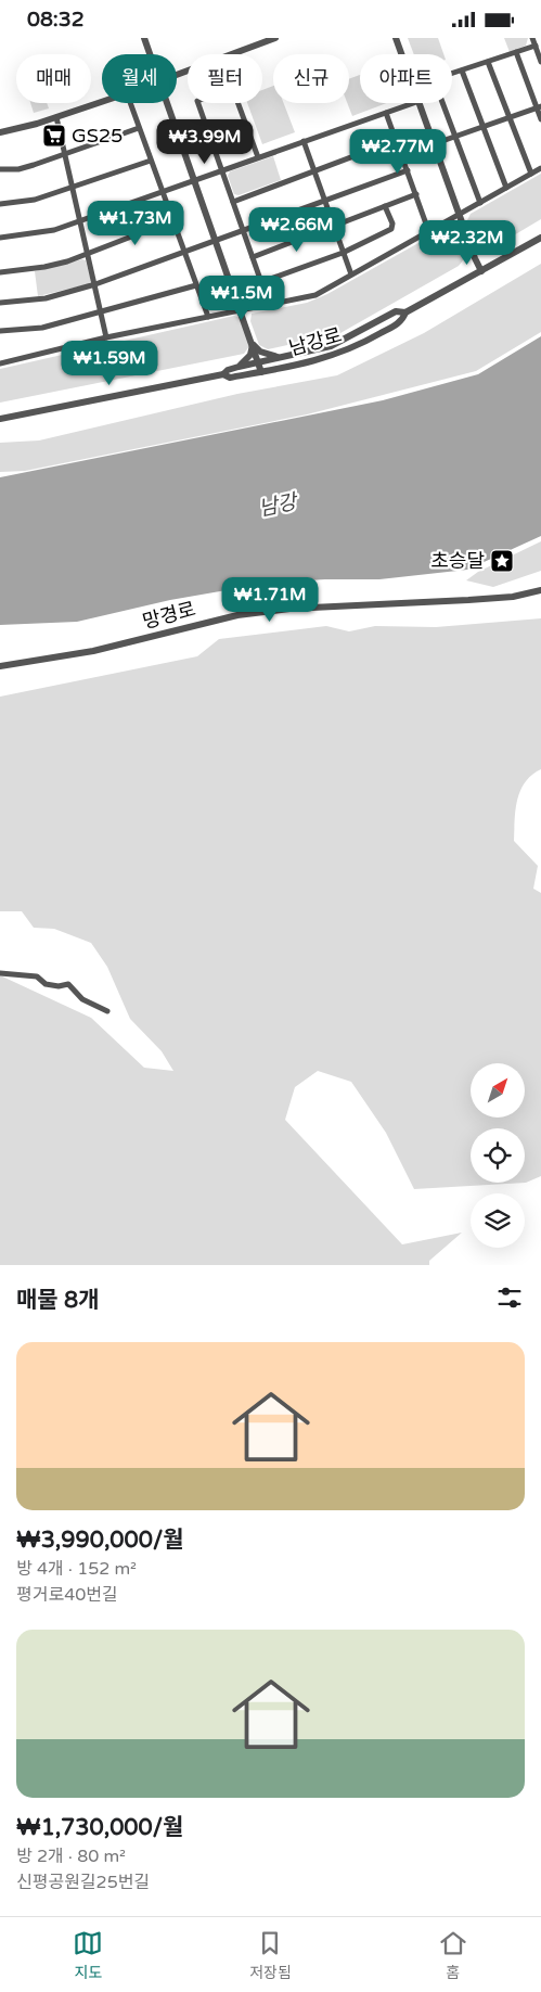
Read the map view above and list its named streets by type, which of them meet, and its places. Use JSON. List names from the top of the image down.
{
  "streets": {
    "street": ["남강로", "망경로"]
  },
  "water": ["남강"],
  "places": {
    "supermarket": ["GS25"],
    "place": ["초승달"]
  },
  "north": "top right",
  "page": {
    "status": "08:32",
    "chip": [
      "매매",
      "월세",
      "필터",
      "신규",
      "아파트"
    ],
    "price": [
      "₩3.99M",
      "₩2.77M",
      "₩1.73M",
      "₩2.66M",
      "₩2.32M",
      "₩1.5M",
      "₩1.59M",
      "₩1.71M"
    ],
    "heading": "매물 8개",
    "list": [
      {
        "name": "₩3,990,000/월",
        "note": "방 4개 · 152 m² · 평거로40번길"
      },
      {
        "name": "₩1,730,000/월",
        "note": "방 2개 · 80 m² · 신평공원길25번길"
      }
    ],
    "tabs": ["지도", "저장됨", "홈"]
  }
}
